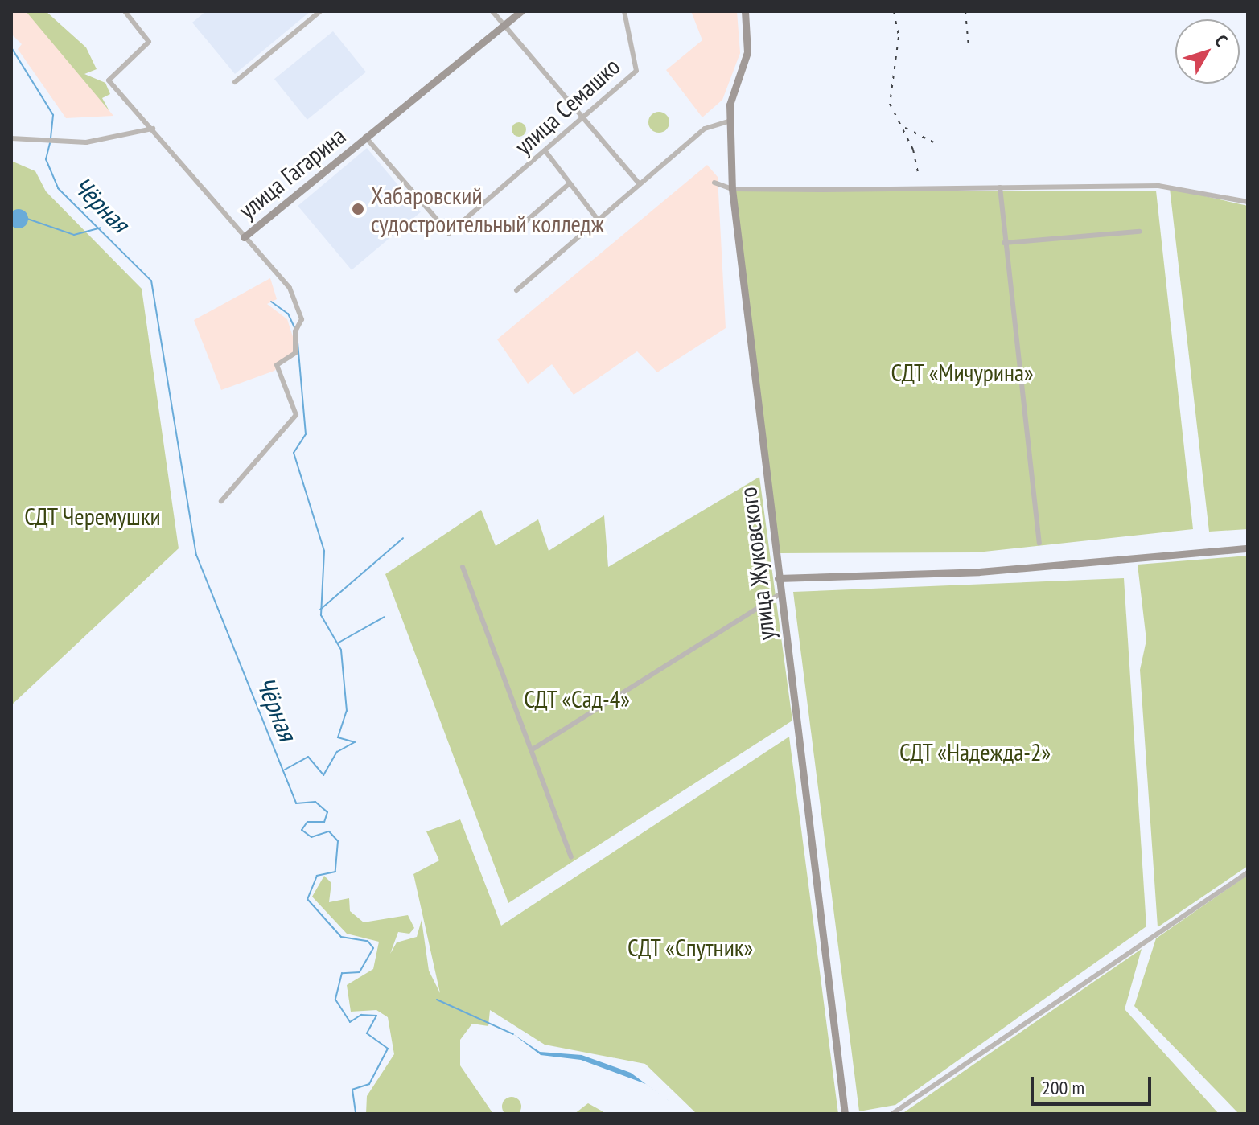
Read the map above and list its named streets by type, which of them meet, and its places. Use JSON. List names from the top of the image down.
{
  "streets": {
    "main road": ["улица Гагарина", "улица Жуковского"],
    "street": ["улица Семашко"]
  },
  "crossings": [
    ["улица Семашко", "улица Гагарина"]
  ],
  "water": ["Чёрная"],
  "parks": [
    "СДТ «Мичурина»",
    "СДТ Черемушки",
    "СДТ «Сад-4»",
    "СДТ «Надежда-2»",
    "СДТ «Спутник»"
  ],
  "places": ["Хабаровский судостроительный колледж"],
  "scale_bar": "200 m",
  "north": "top right"
}
